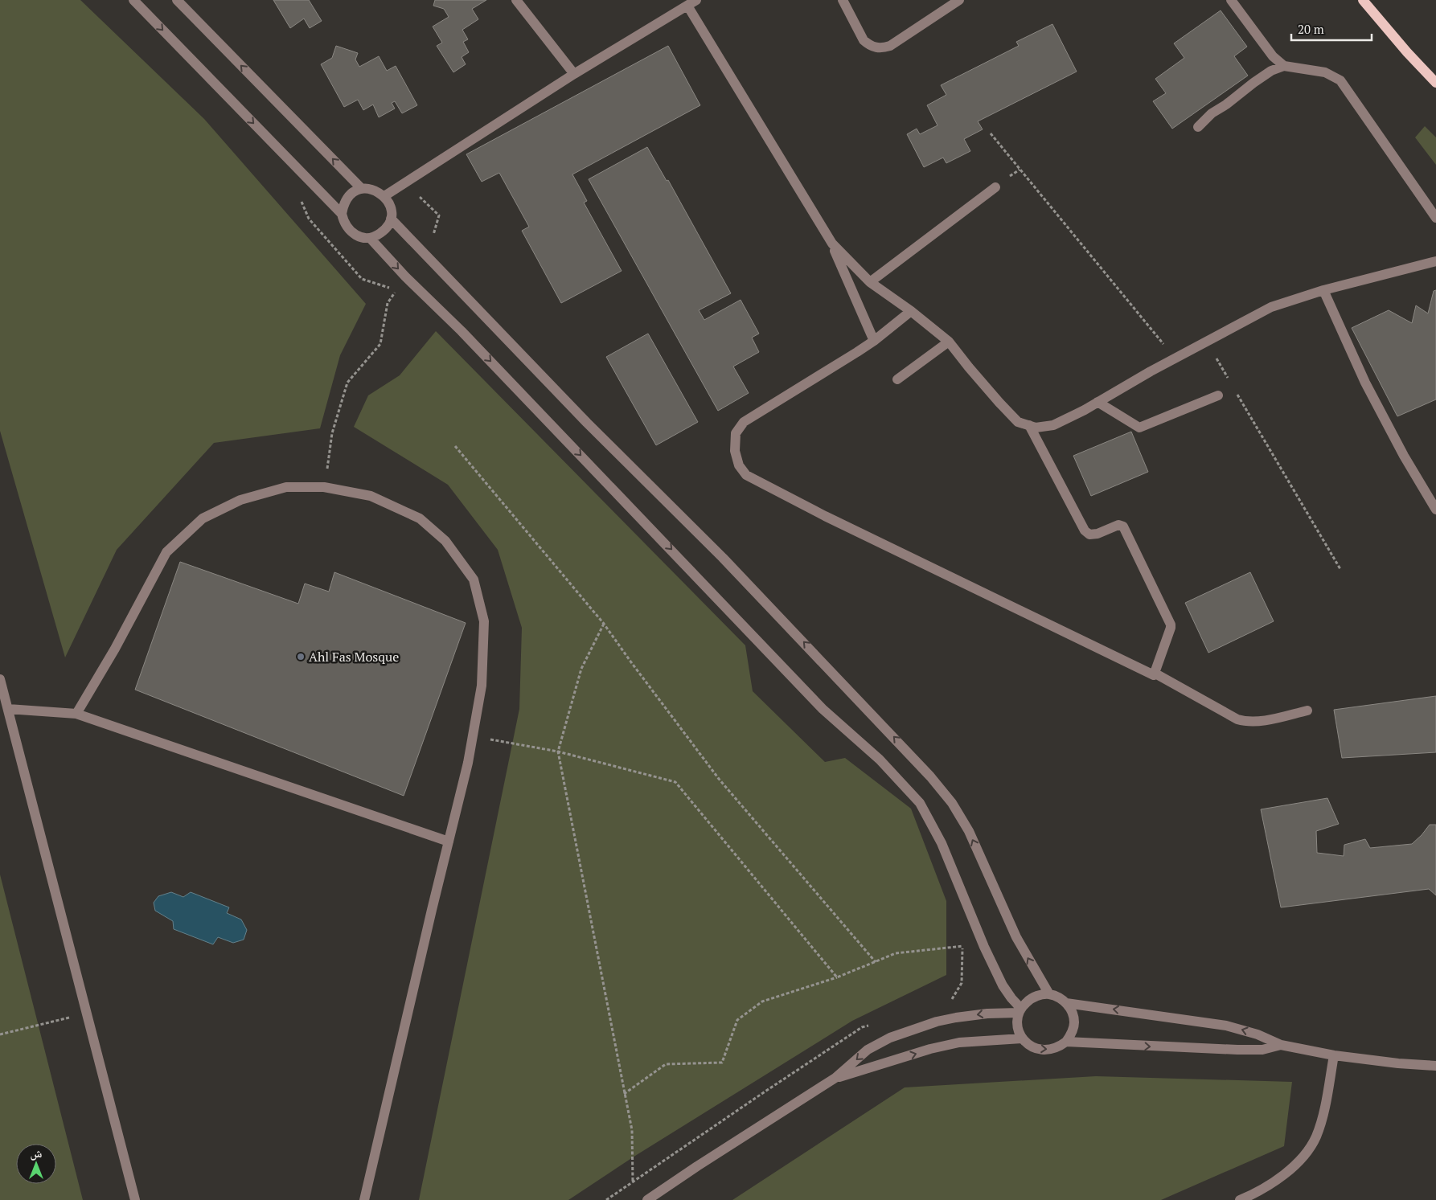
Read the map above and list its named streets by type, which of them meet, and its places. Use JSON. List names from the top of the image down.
{
  "places": ["Ahl Fas Mosque"],
  "scale_bar": "20 m",
  "north": "top"
}
